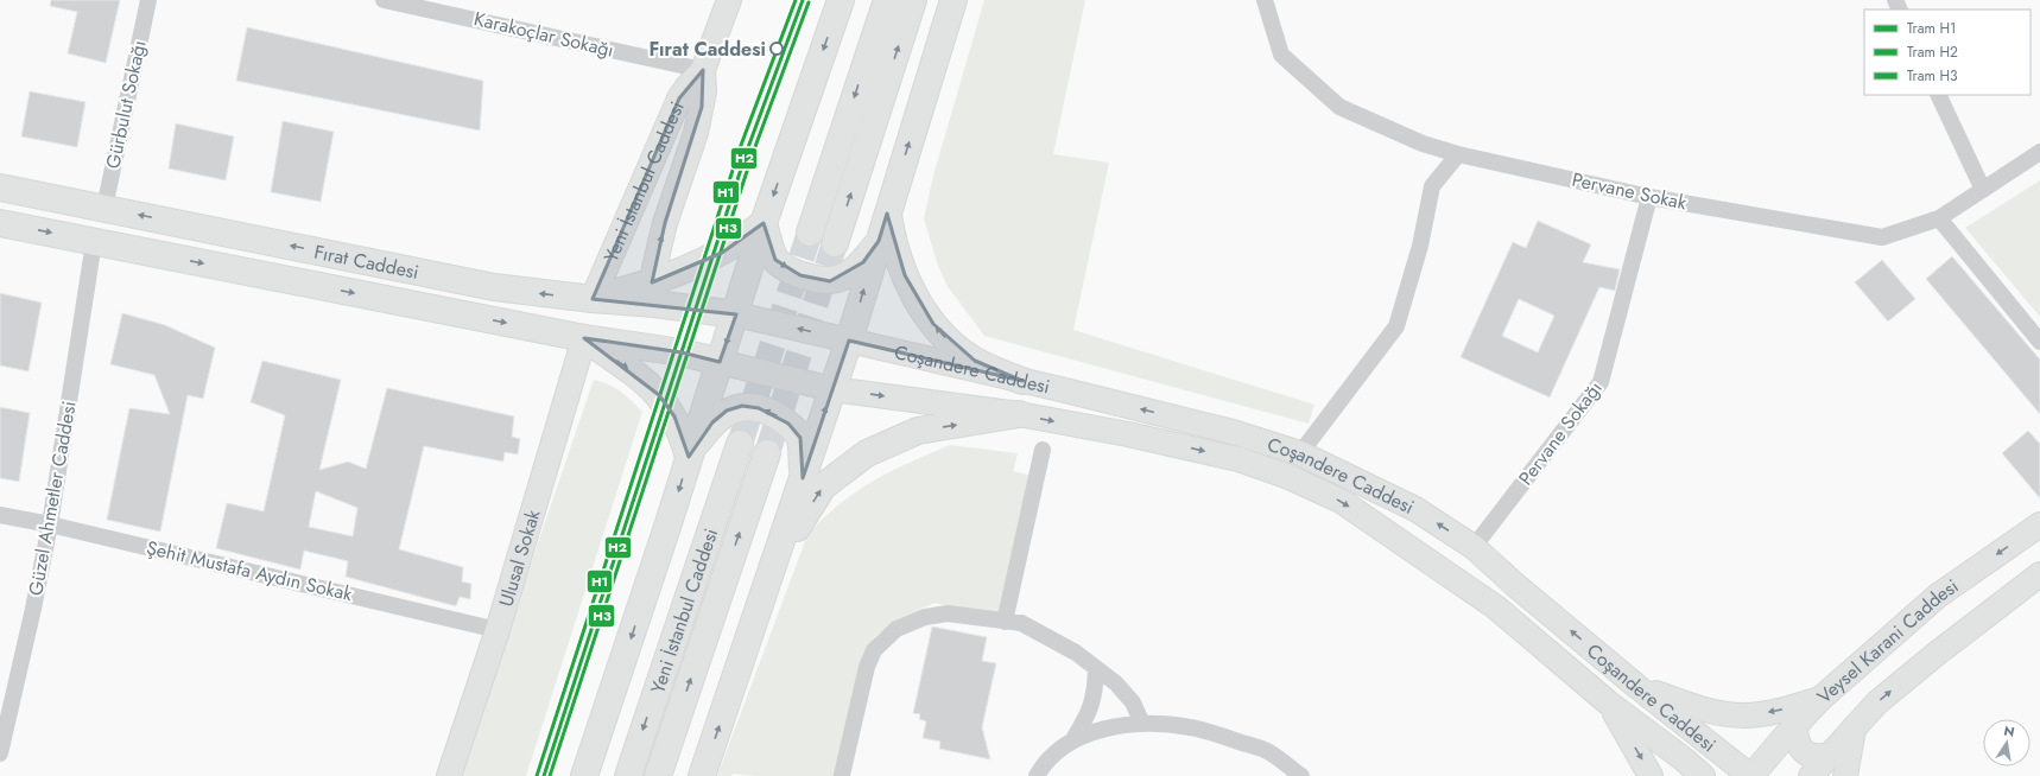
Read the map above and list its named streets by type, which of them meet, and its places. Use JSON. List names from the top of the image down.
{
  "streets": {
    "main road": [
      "Yeni İstanbul Caddesi",
      "Fırat Caddesi",
      "Coşandere Caddesi",
      "Ulusal Sokak",
      "Veysel Karani Caddesi"
    ],
    "street": [
      "Karakoçlar Sokağı",
      "Gürbulut Sokağı",
      "Pervane Sokak",
      "Pervane Sokağı",
      "Güzel Ahmetler Caddesi",
      "Şehit Mustafa Aydın Sokak"
    ]
  },
  "crossings": [
    ["Karakoçlar Sokağı", "Yeni İstanbul Caddesi"],
    ["Gürbulut Sokağı", "Fırat Caddesi"],
    ["Yeni İstanbul Caddesi", "Fırat Caddesi"],
    ["Pervane Sokak", "Pervane Sokağı"],
    ["Fırat Caddesi", "Coşandere Caddesi"],
    ["Fırat Caddesi", "Güzel Ahmetler Caddesi"],
    ["Fırat Caddesi", "Ulusal Sokak"],
    ["Coşandere Caddesi", "Pervane Sokağı"],
    ["Coşandere Caddesi", "Veysel Karani Caddesi"],
    ["Güzel Ahmetler Caddesi", "Şehit Mustafa Aydın Sokak"],
    ["Ulusal Sokak", "Şehit Mustafa Aydın Sokak"]
  ],
  "places": ["Fırat Caddesi"],
  "lines": ["tram line H1", "tram line H2", "tram line H3"],
  "legend": ["Tram H1", "Tram H2", "Tram H3"],
  "north": "top"
}
